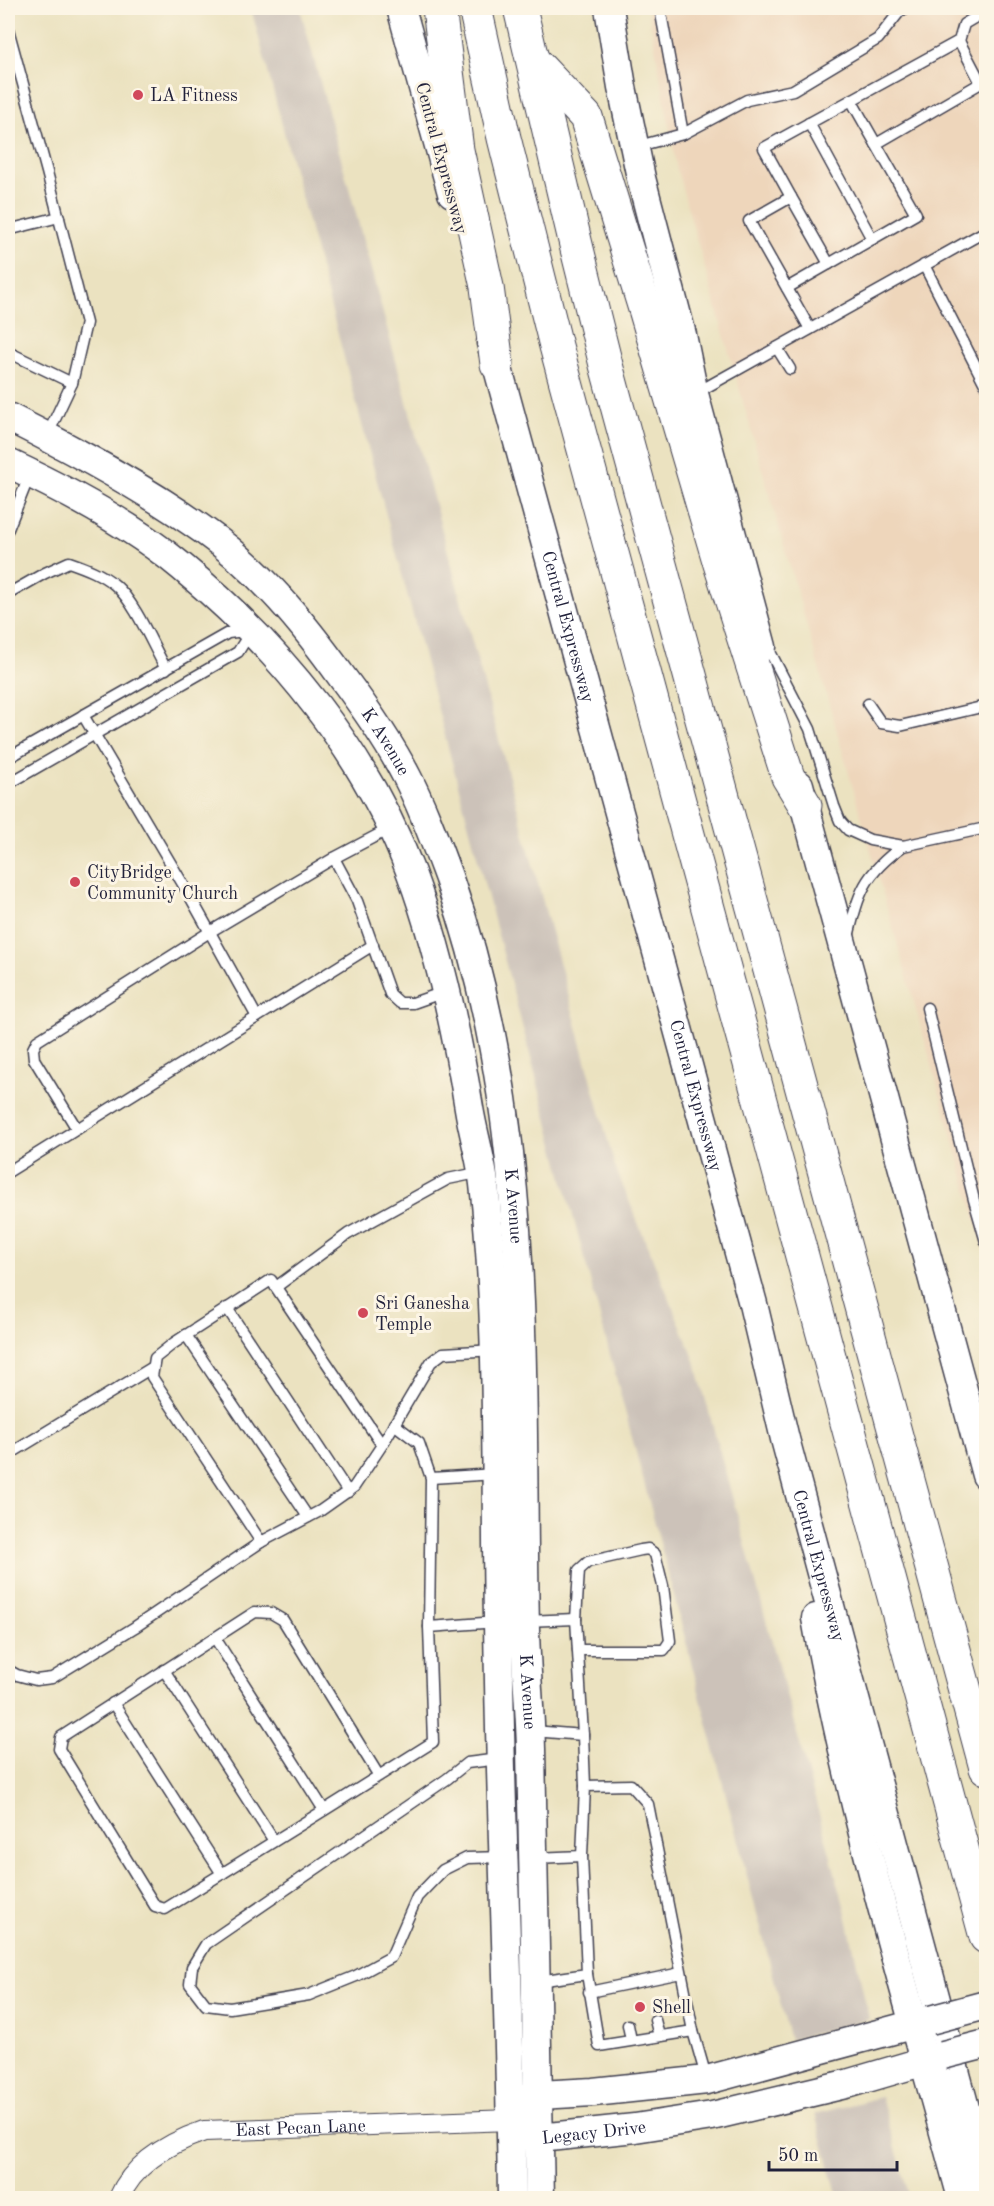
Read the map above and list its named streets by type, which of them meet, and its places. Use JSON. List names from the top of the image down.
{
  "streets": {
    "main road": ["Central Expressway", "K Avenue", "Legacy Drive"],
    "street": ["East Pecan Lane"]
  },
  "crossings": [
    ["K Avenue", "East Pecan Lane"],
    ["K Avenue", "Legacy Drive"],
    ["East Pecan Lane", "Legacy Drive"]
  ],
  "places": [
    "LA Fitness",
    "CityBridge Community Church",
    "Sri Ganesha Temple",
    "Shell"
  ],
  "scale_bar": "50 m"
}
